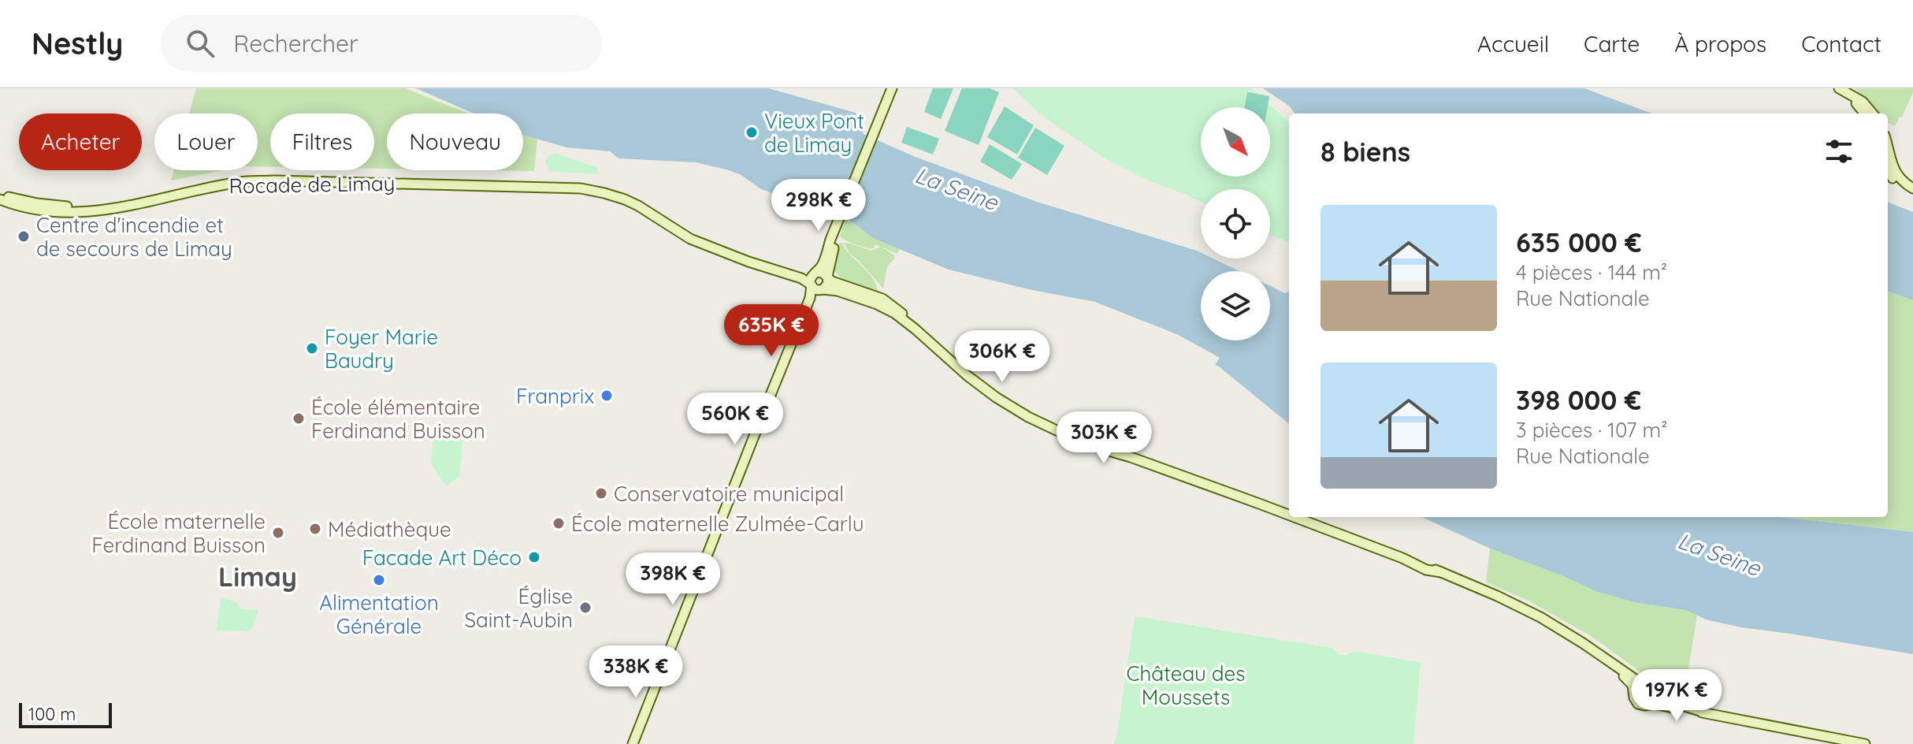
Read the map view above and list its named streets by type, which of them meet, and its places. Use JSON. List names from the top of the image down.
{
  "streets": {
    "main road": ["Rocade de Limay"]
  },
  "districts": ["Limay"],
  "water": ["La Seine"],
  "parks": ["Château des Moussets"],
  "places": [
    "Vieux Pont de Limay",
    "Centre d'incendie et de secours de Limay",
    "Foyer Marie Baudry",
    "Franprix",
    "École élémentaire Ferdinand Buisson",
    "Conservatoire municipal",
    "École maternelle Zulmée-Carlu",
    "Médiathèque",
    "École maternelle Ferdinand Buisson",
    "Facade Art Déco",
    "Alimentation Générale",
    "Église Saint-Aubin"
  ],
  "scale_bar": "100 m",
  "north": "bottom right",
  "page": {
    "header": "Nestly",
    "search": "Rechercher",
    "nav": [
      "Accueil",
      "Carte",
      "À propos",
      "Contact"
    ],
    "chip": [
      "Acheter",
      "Louer",
      "Filtres",
      "Nouveau"
    ],
    "heading": "8 biens",
    "price": [
      "298K €",
      "635K €",
      "306K €",
      "560K €",
      "303K €",
      "398K €",
      "338K €",
      "197K €"
    ],
    "list": [
      {
        "name": "635 000 €",
        "note": "4 pièces · 144 m² · Rue Nationale"
      },
      {
        "name": "398 000 €",
        "note": "3 pièces · 107 m² · Rue Nationale"
      }
    ],
    "scale": "100 m"
  }
}
